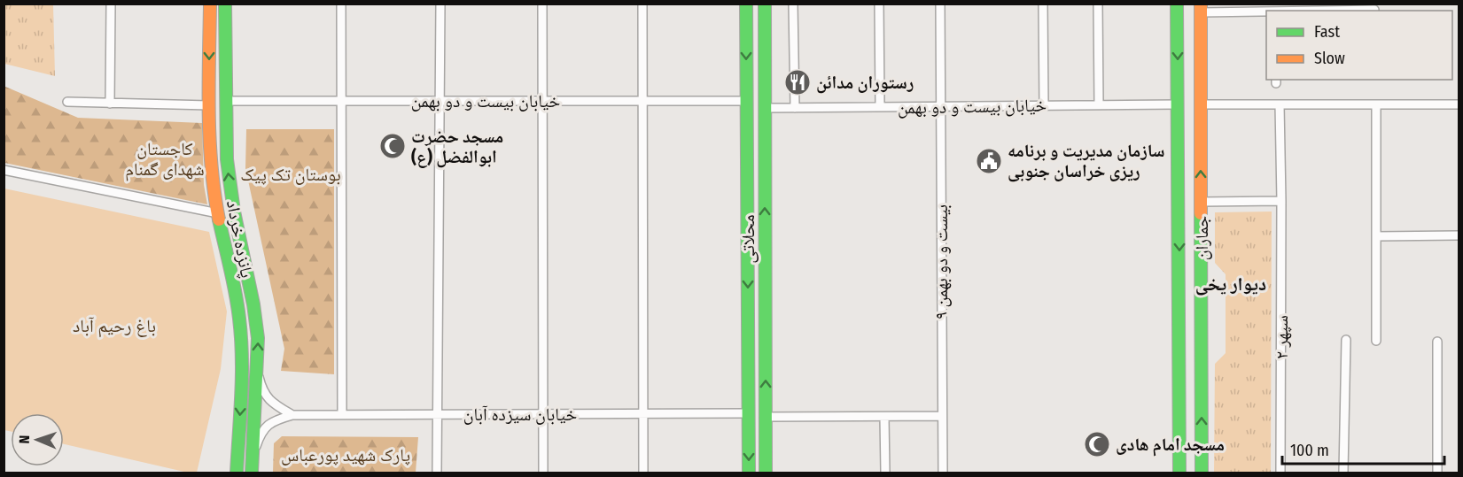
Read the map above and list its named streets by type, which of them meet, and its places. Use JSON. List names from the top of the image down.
{
  "streets": {
    "main road": ["جماران", "پانزده خرداد", "محلاتی"],
    "street": [
      "خیابان بیست و دو بهمن",
      "بیست و دو بهمن ۹",
      "سپهر ۲",
      "خیابان سیزده آبان"
    ]
  },
  "crossings": [
    ["خیابان بیست و دو بهمن", "جماران"],
    ["خیابان بیست و دو بهمن", "پانزده خرداد"],
    ["خیابان بیست و دو بهمن", "محلاتی"],
    ["خیابان بیست و دو بهمن", "بیست و دو بهمن ۹"],
    ["پانزده خرداد", "خیابان سیزده آبان"],
    ["محلاتی", "خیابان سیزده آبان"]
  ],
  "districts": ["دیوار یخی"],
  "parks": [
    "کاجستان شهدای گمنام",
    "بوستان تک پیک",
    "باغ رحیم آباد",
    "پارک شهید پورعباس"
  ],
  "places": {
    "restaurant": ["رستوران مدائن"],
    "mosque": ["مسجد حضرت ابوالفضل (ع)", "مسجد امام هادی"],
    "public building": ["سازمان مدیریت و برنامه ریزی خراسان جنوبی"]
  },
  "legend": ["Fast", "Slow"],
  "scale_bar": "100 m",
  "north": "left"
}
